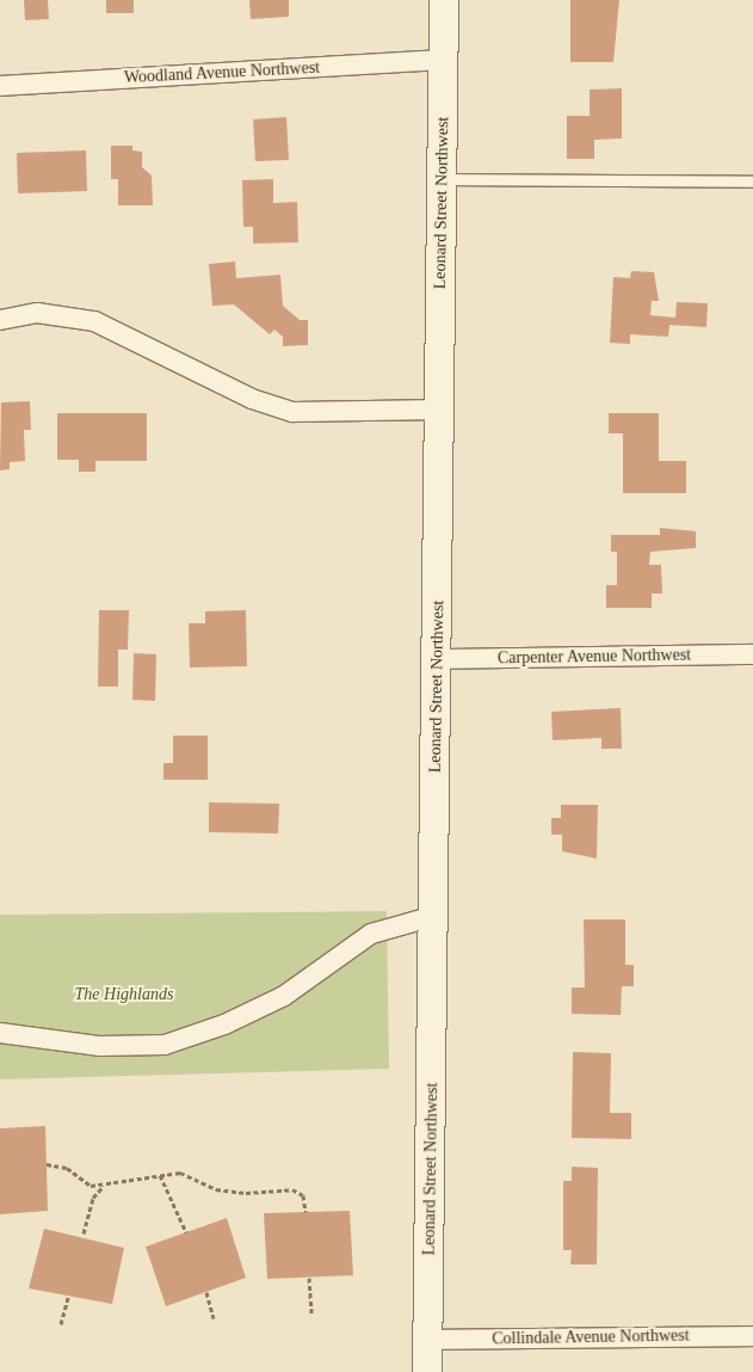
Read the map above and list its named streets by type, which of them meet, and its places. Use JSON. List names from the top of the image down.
{
  "streets": {
    "main road": ["Leonard Street Northwest"],
    "street": ["Woodland Avenue Northwest", "Carpenter Avenue Northwest", "Collindale Avenue Northwest"]
  },
  "crossings": [
    ["Woodland Avenue Northwest", "Leonard Street Northwest"],
    ["Leonard Street Northwest", "Carpenter Avenue Northwest"],
    ["Leonard Street Northwest", "Collindale Avenue Northwest"]
  ],
  "parks": ["The Highlands"]
}
